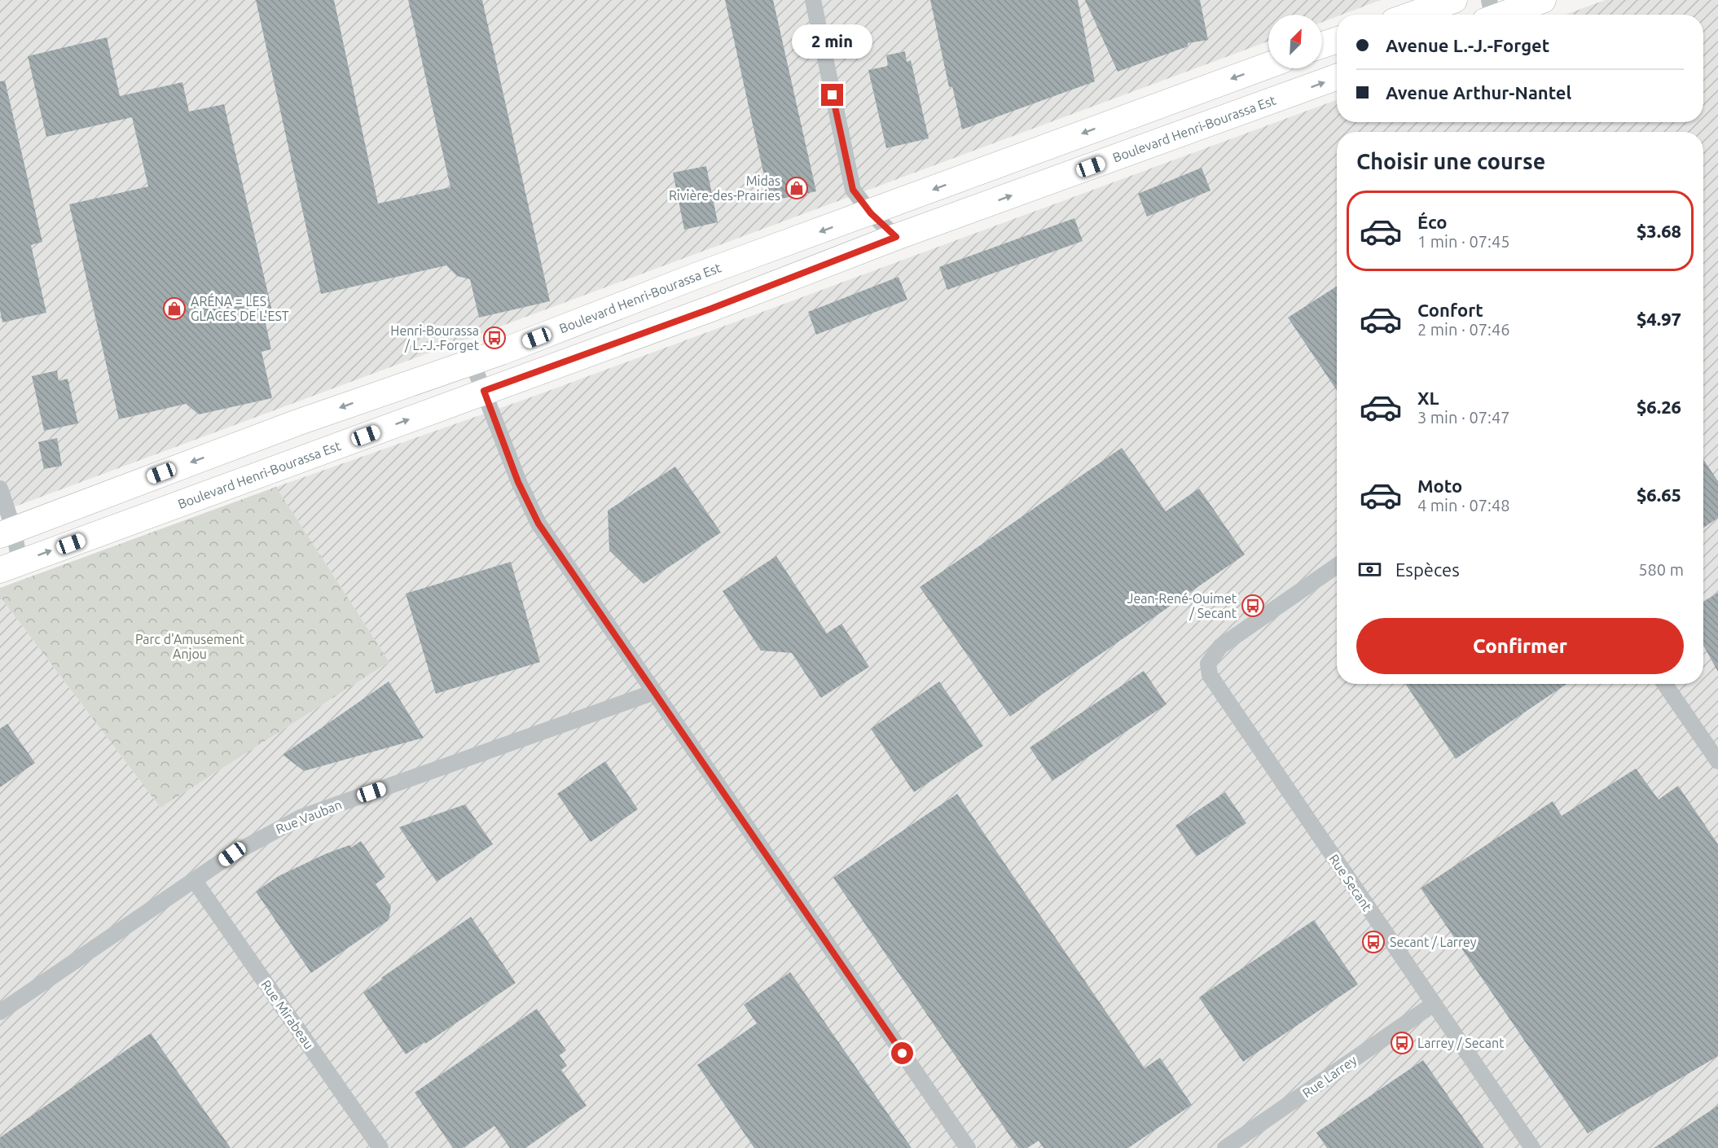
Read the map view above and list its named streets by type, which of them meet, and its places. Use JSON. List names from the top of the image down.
{
  "streets": {
    "main road": ["Boulevard Henri-Bourassa Est"],
    "street": [
      "Rue Vauban",
      "Rue Secant",
      "Rue Mirabeau",
      "Rue Larrey"
    ]
  },
  "crossings": [
    ["Rue Vauban", "Rue Mirabeau"],
    ["Rue Secant", "Rue Larrey"]
  ],
  "parks": ["Parc d'Amusement Anjou"],
  "places": {
    "shop": ["Midas Rivière-des-Prairies", "ARÉNA = LES GLACES DE L'EST"],
    "bus stop": [
      "Henri-Bourassa / L.-J.-Forget",
      "Jean-René-Ouimet / Secant",
      "Secant / Larrey",
      "Larrey / Secant"
    ]
  },
  "north": "top right",
  "page": {
    "banner": ["Avenue L.-J.-Forget", "Avenue Arthur-Nantel"],
    "bubble": "2 min",
    "heading": "Choisir une course",
    "list": [
      {
        "name": "Éco",
        "note": "1 min · 07:45",
        "value": "$3.68"
      },
      {
        "name": "Confort",
        "note": "2 min · 07:46",
        "value": "$4.97"
      },
      {
        "name": "XL",
        "note": "3 min · 07:47",
        "value": "$6.26"
      },
      {
        "name": "Moto",
        "note": "4 min · 07:48",
        "value": "$6.65"
      }
    ],
    "pay": ["Espèces", "580 m"],
    "buttons": "Confirmer"
  }
}
